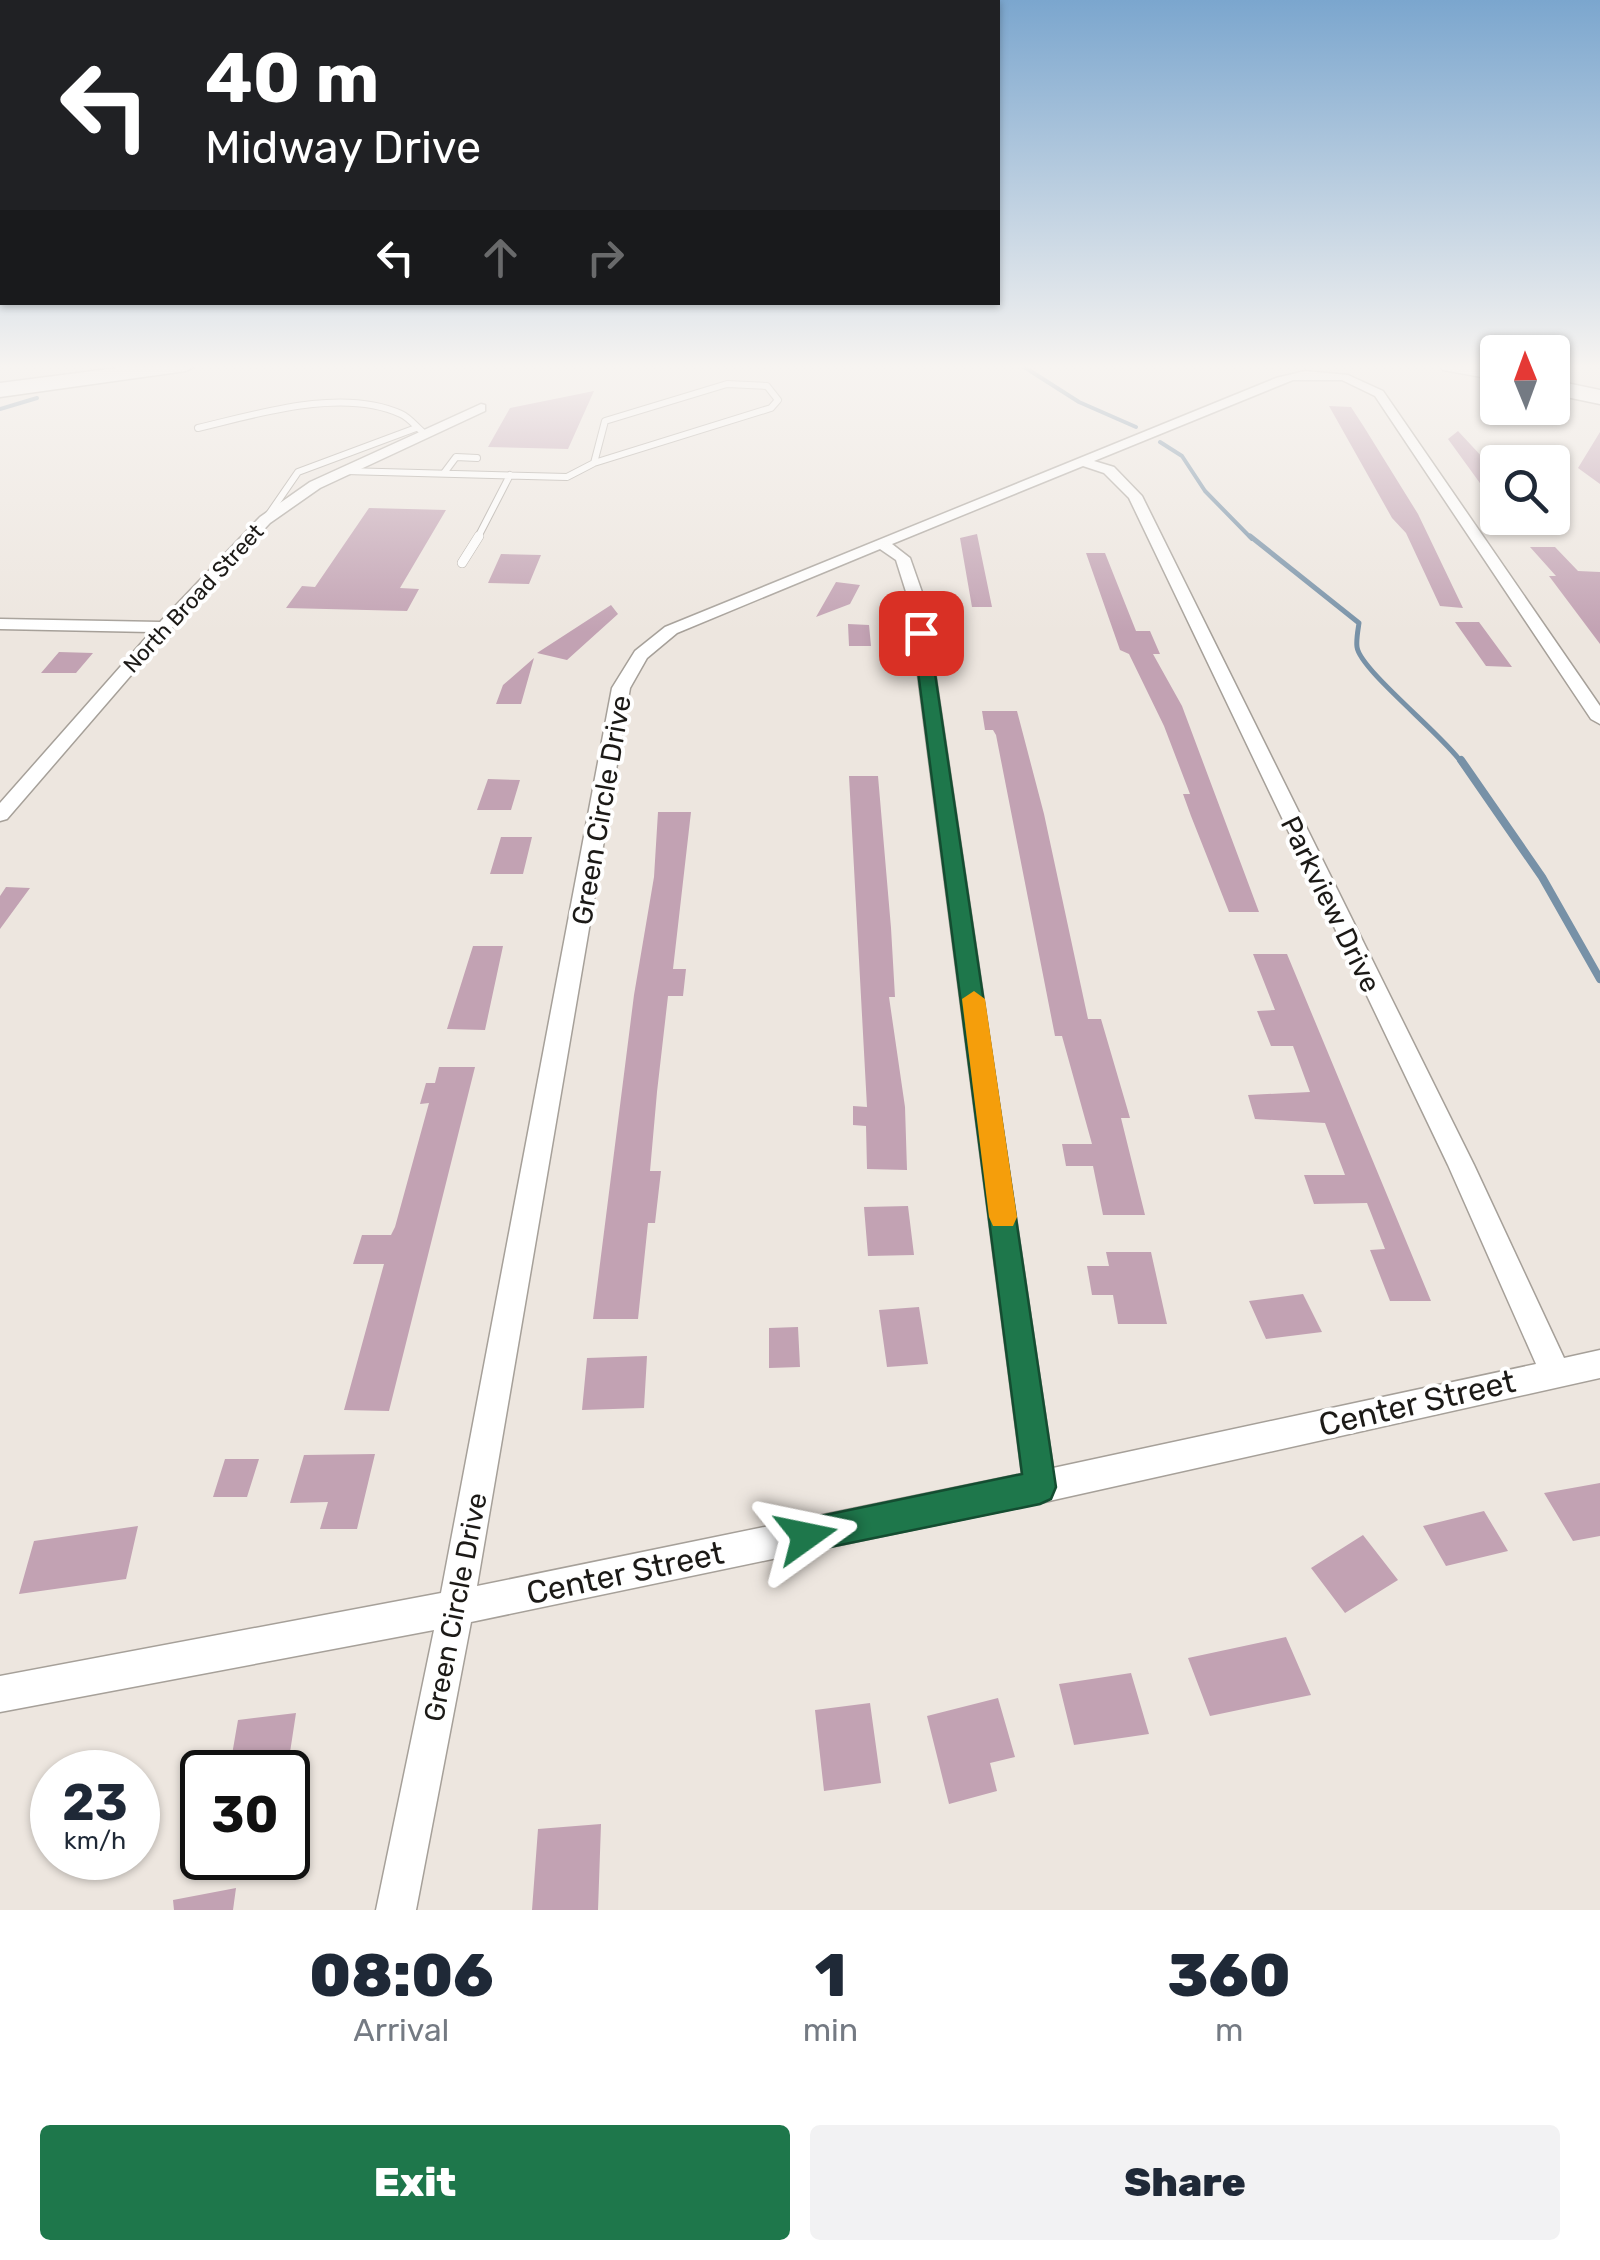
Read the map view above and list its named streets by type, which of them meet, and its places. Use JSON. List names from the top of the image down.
{
  "streets": {
    "street": [
      "North Broad Street",
      "Green Circle Drive",
      "Parkview Drive",
      "Center Street"
    ]
  },
  "crossings": [
    ["Green Circle Drive", "Parkview Drive"],
    ["Green Circle Drive", "Center Street"],
    ["Parkview Drive", "Center Street"]
  ],
  "north": "top",
  "page": {
    "turn": ["40 m", "Midway Drive"],
    "speed": "23 km/h",
    "limit": "30",
    "eta": [
      "08:06",
      "Arrival",
      "1",
      "min",
      "360",
      "m"
    ],
    "buttons": ["Exit", "Share"]
  }
}
